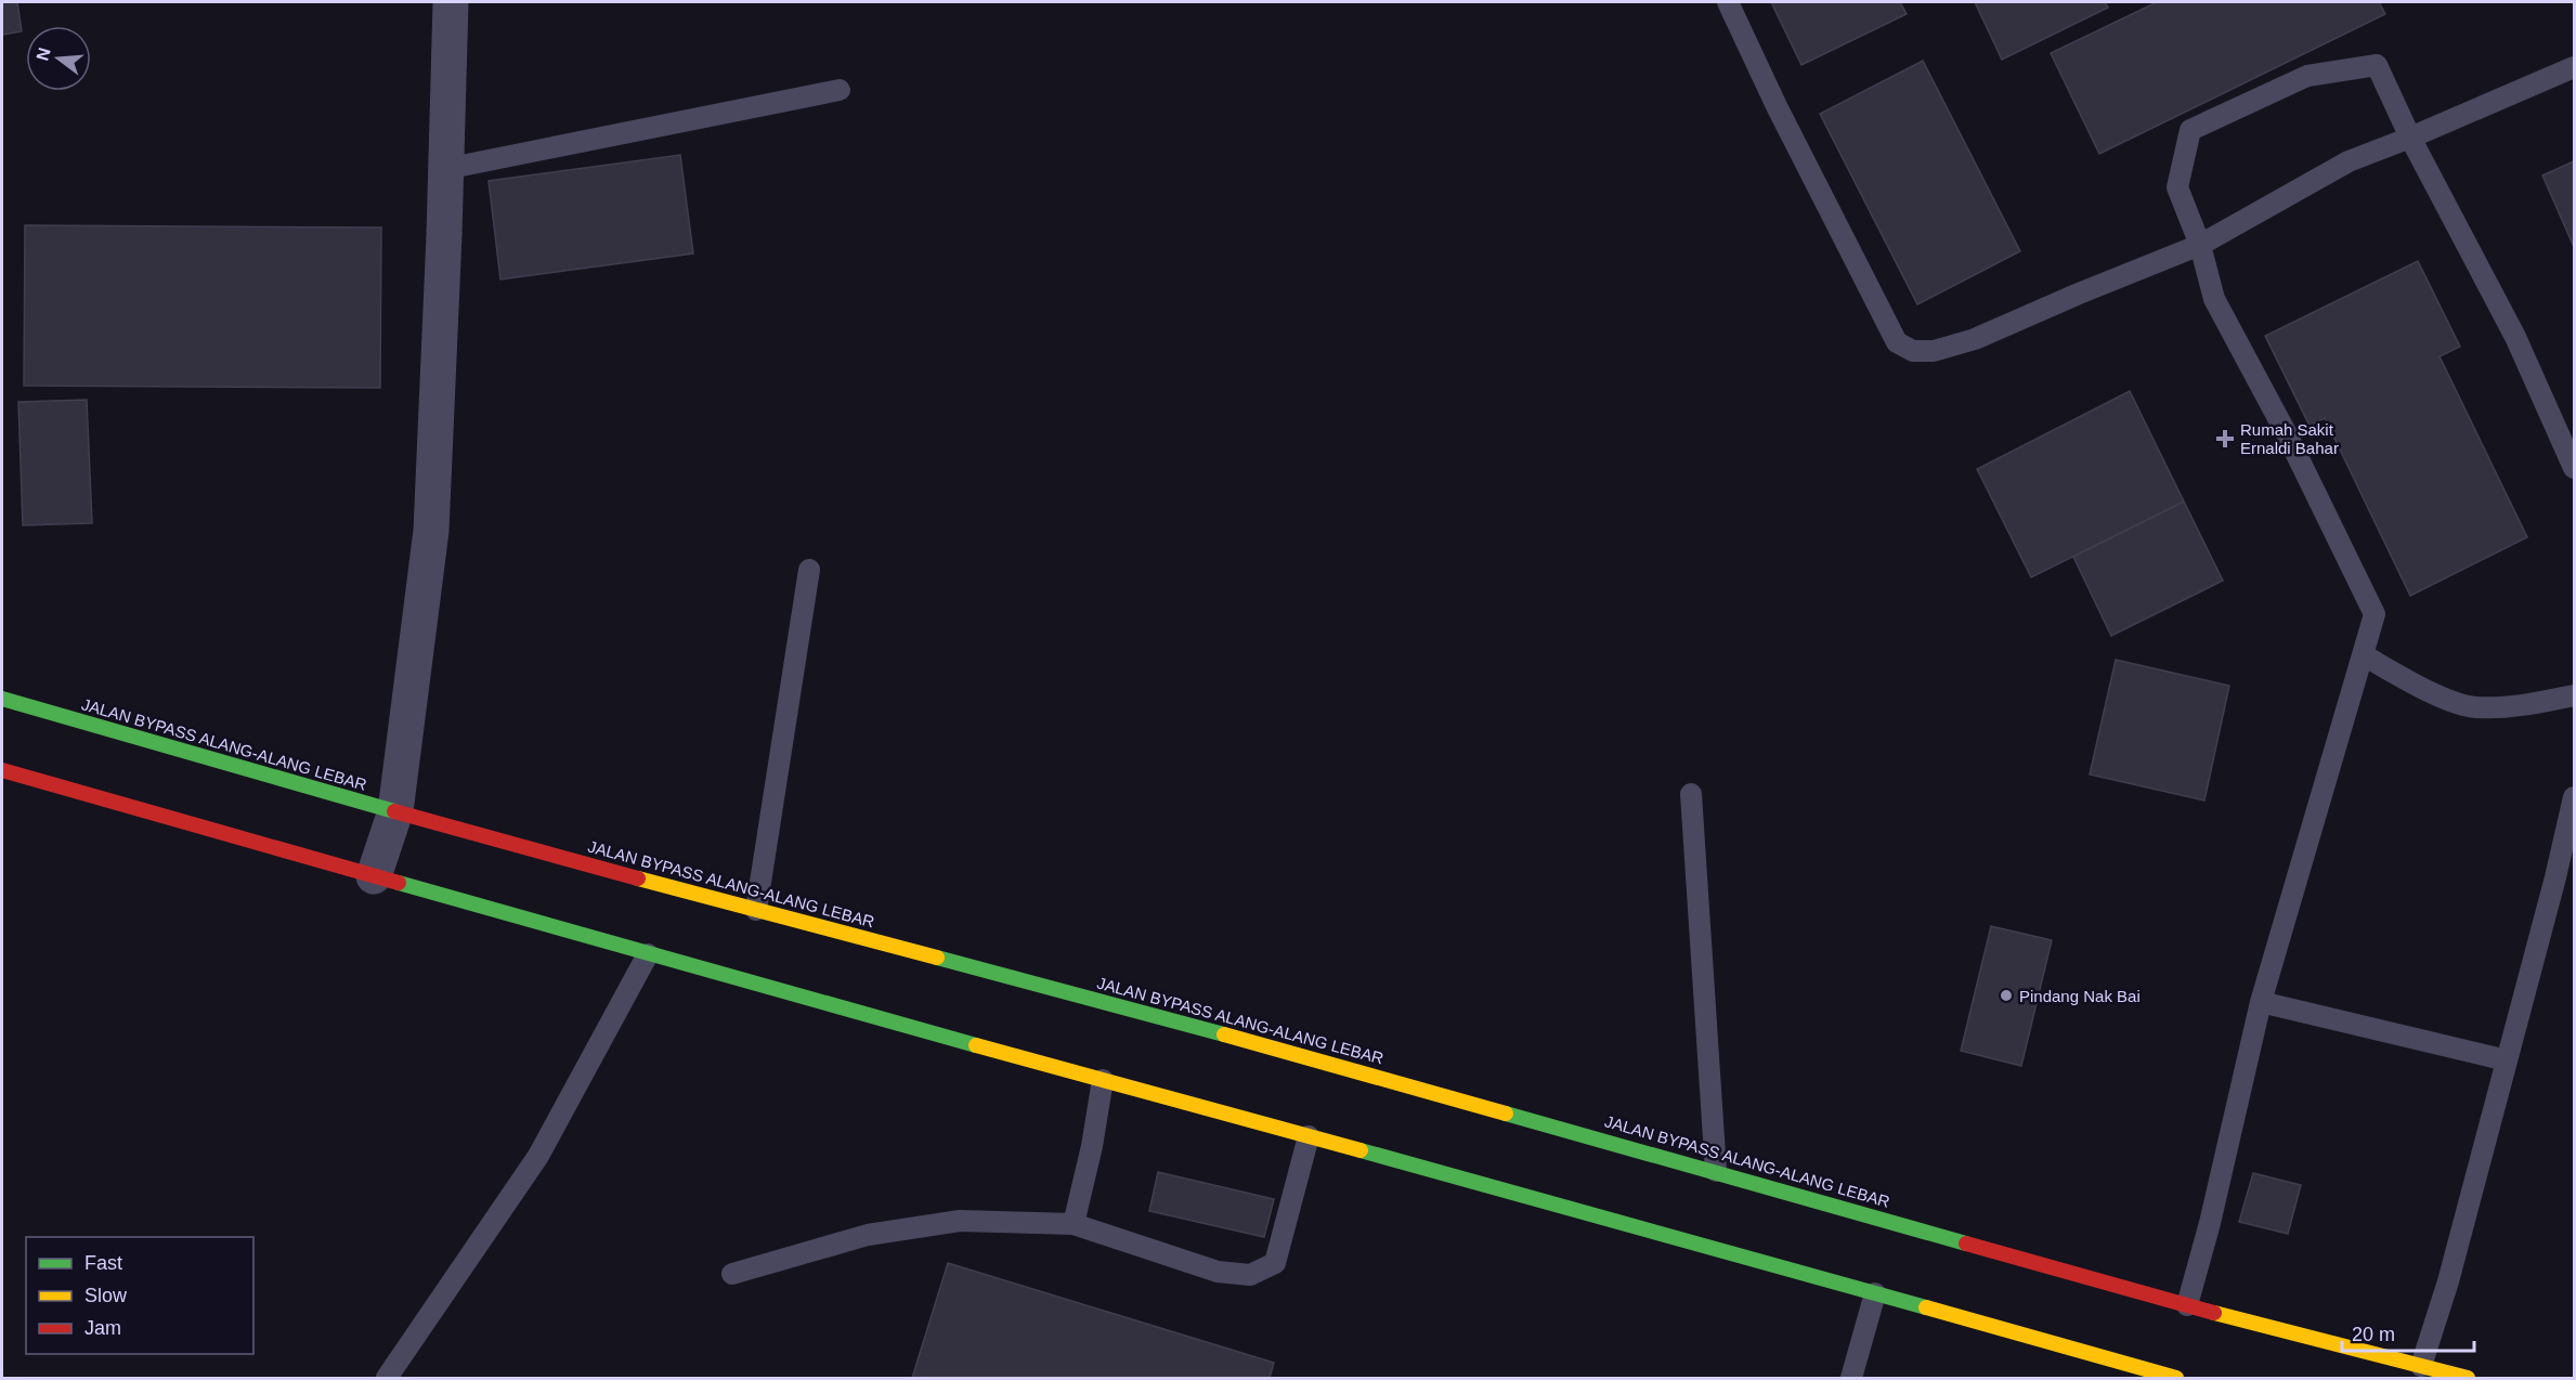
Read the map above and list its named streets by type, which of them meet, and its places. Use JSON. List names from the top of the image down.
{
  "streets": {
    "highway": ["JALAN BYPASS ALANG-ALANG LEBAR"]
  },
  "places": {
    "health": ["Rumah Sakit Ernaldi Bahar"],
    "other": ["Pindang Nak Bai"]
  },
  "legend": ["Fast", "Slow", "Jam"],
  "scale_bar": "20 m",
  "north": "left"
}
